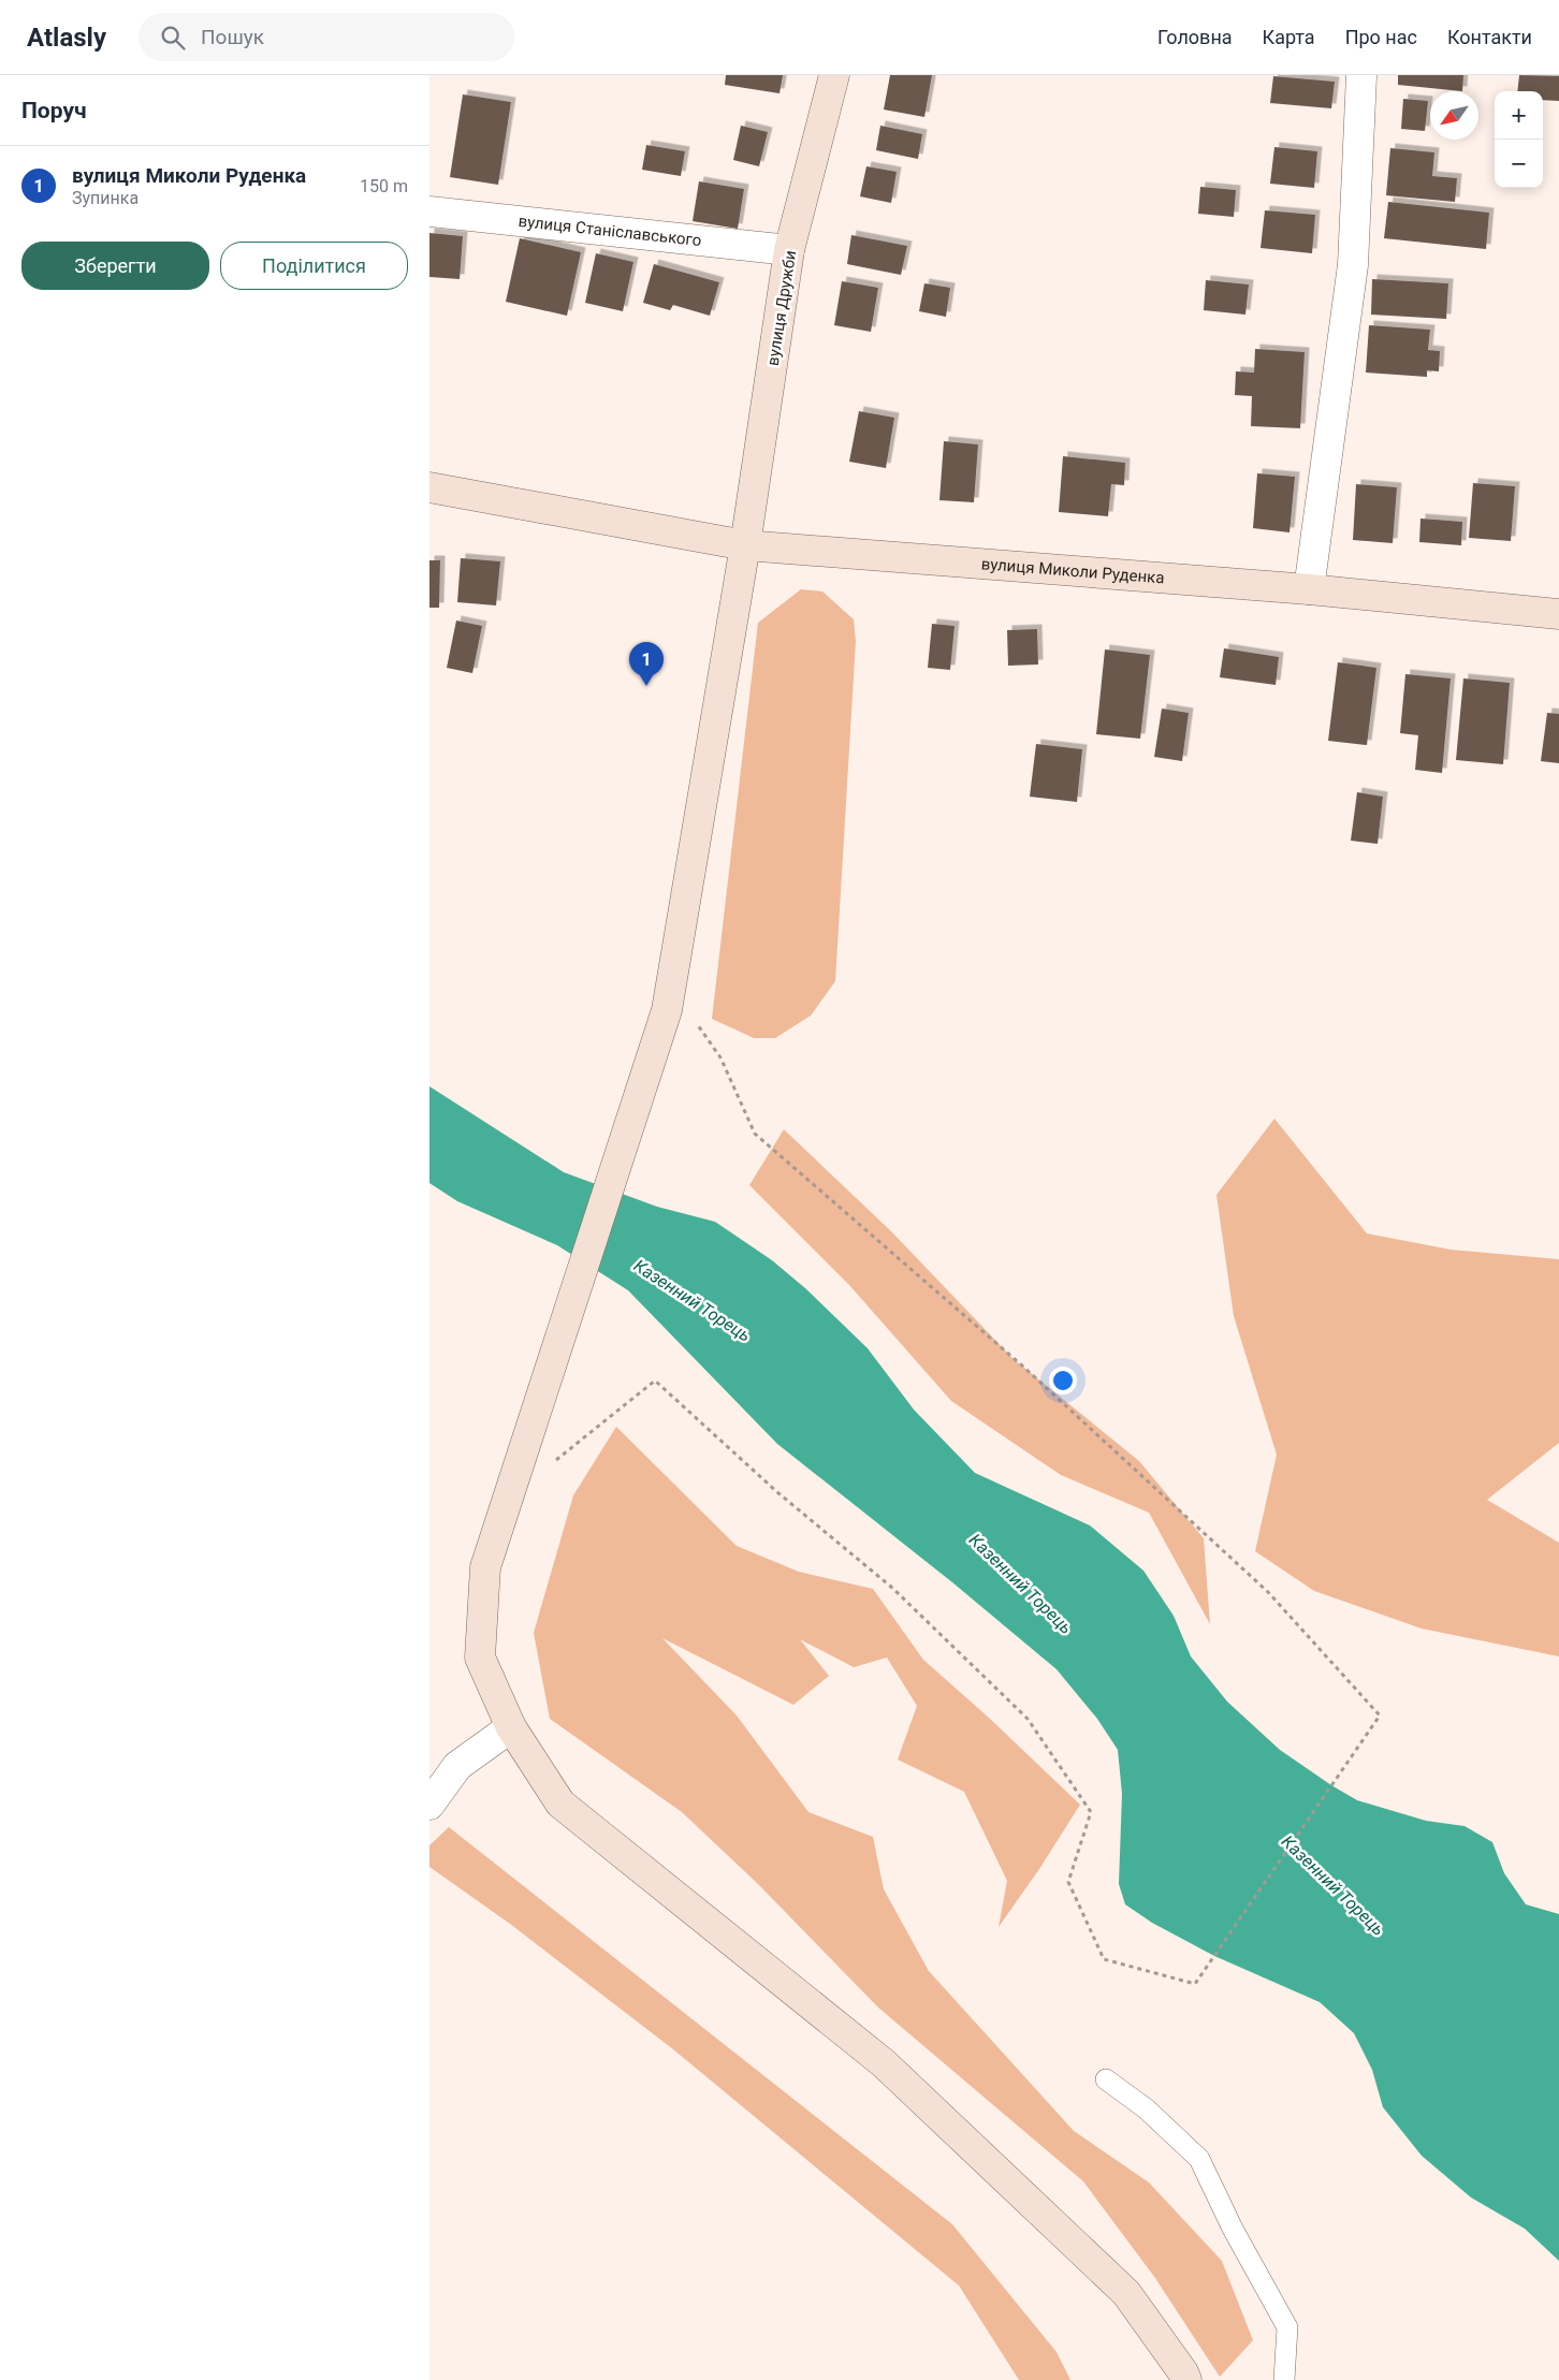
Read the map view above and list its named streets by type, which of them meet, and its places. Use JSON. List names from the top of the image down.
{
  "streets": {
    "street": ["вулиця Станіславського", "вулиця Дружби", "вулиця Миколи Руденка"]
  },
  "crossings": [
    ["вулиця Станіславського", "вулиця Дружби"],
    ["вулиця Дружби", "вулиця Миколи Руденка"]
  ],
  "water": ["Казенний Торець"],
  "north": "bottom left",
  "page": {
    "header": "Atlasly",
    "search": "Пошук",
    "nav": [
      "Головна",
      "Карта",
      "Про нас",
      "Контакти"
    ],
    "heading": "Поруч",
    "map_buttons": ["+", "−"],
    "list": [
      {
        "mark": "1",
        "name": "вулиця Миколи Руденка",
        "note": "Зупинка",
        "value": "150 m"
      }
    ],
    "buttons": ["Зберегти", "Поділитися"],
    "pins": "1"
  }
}
